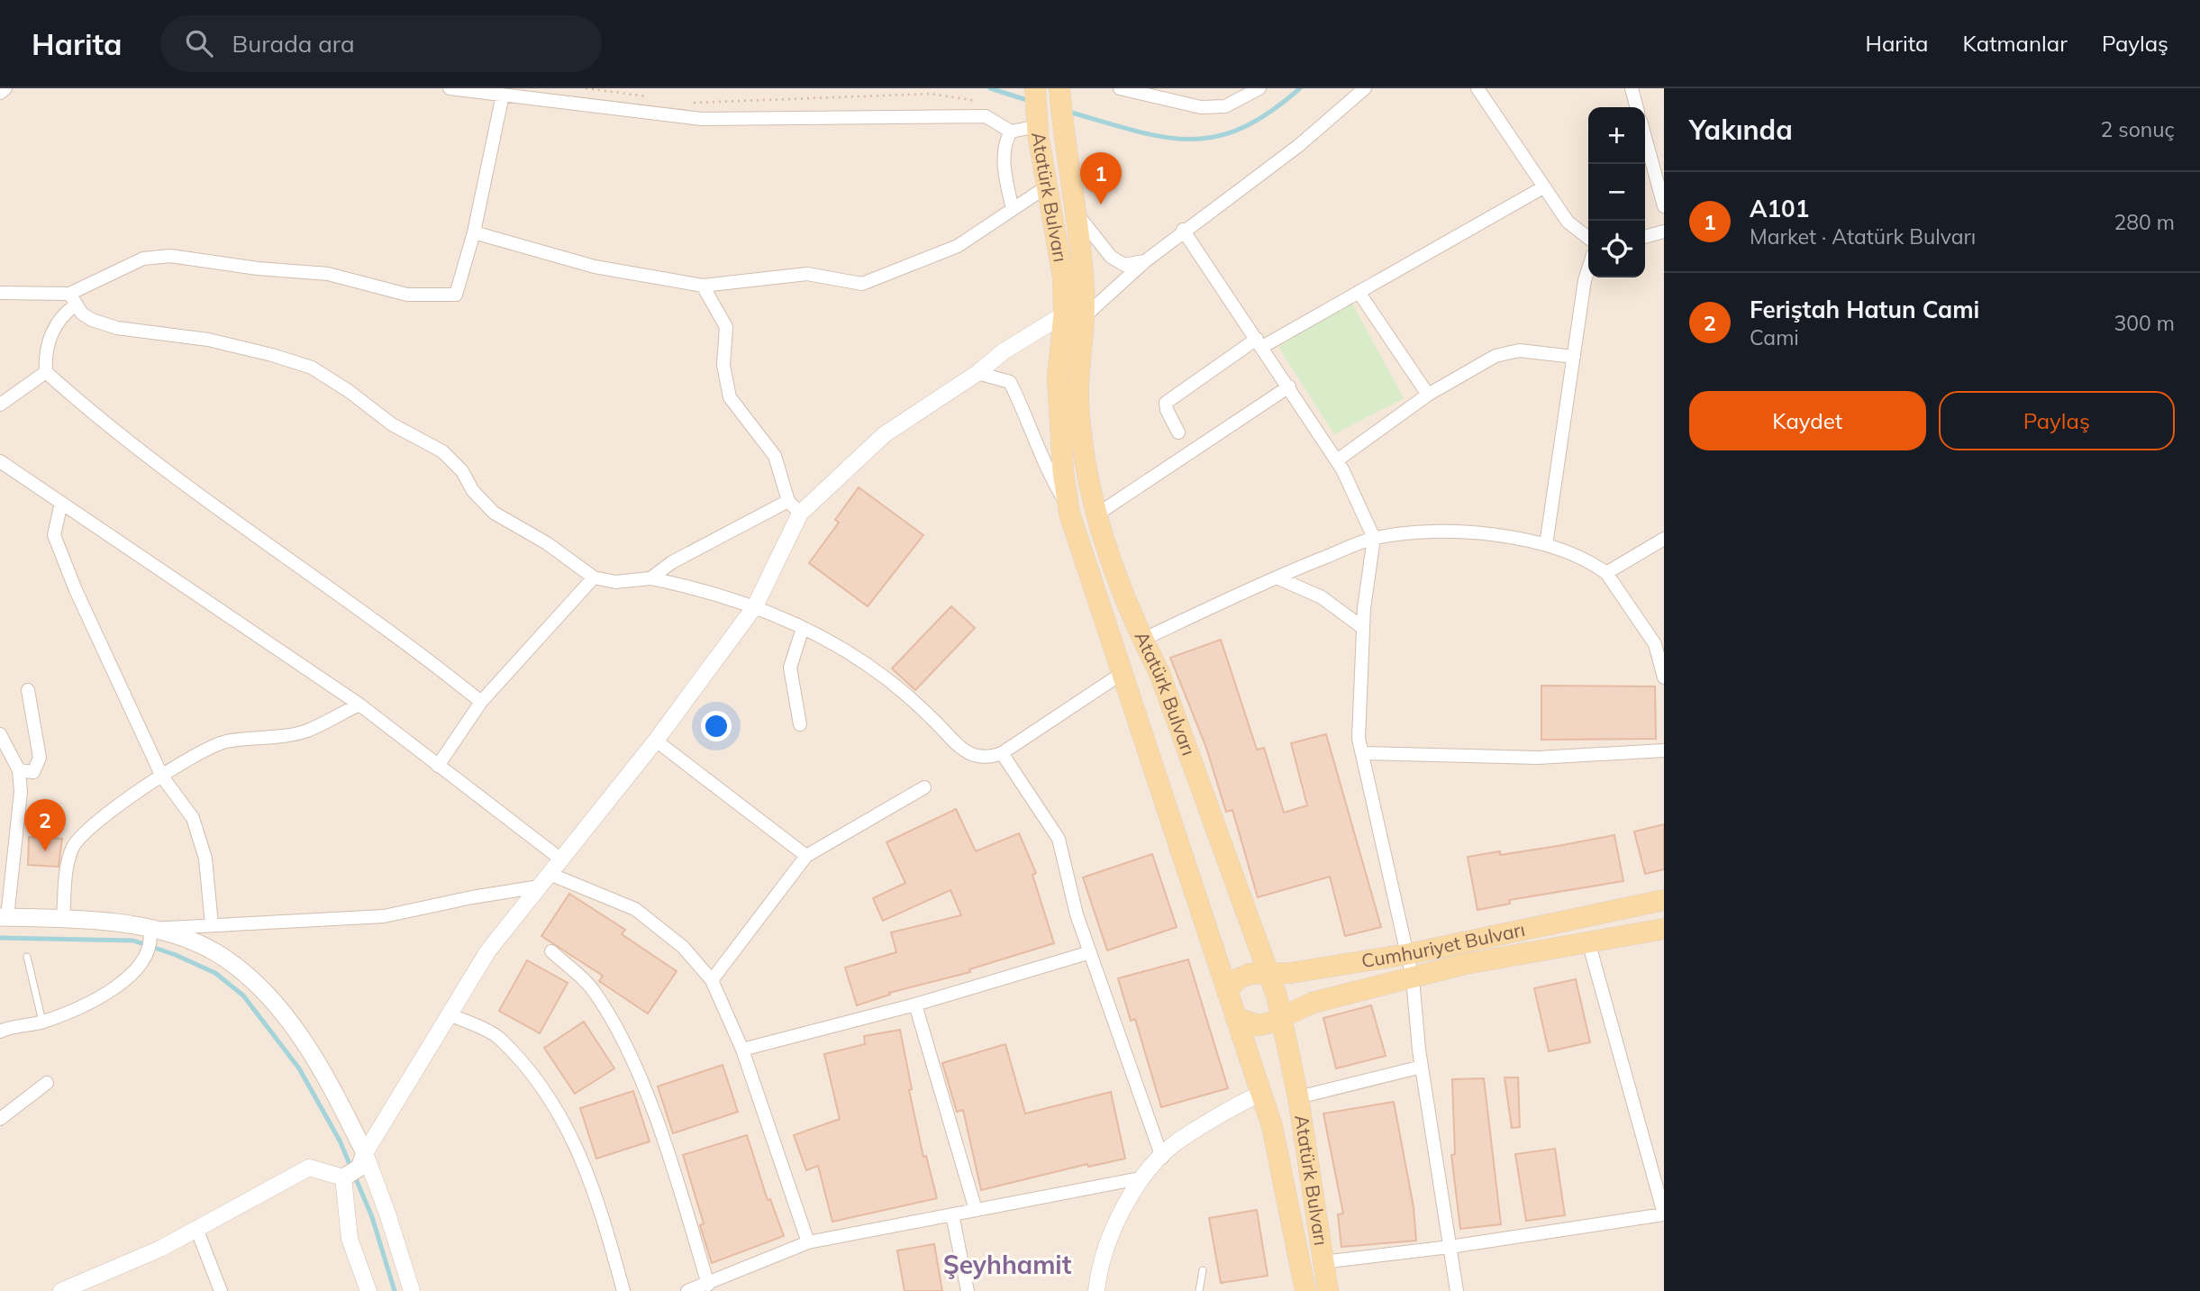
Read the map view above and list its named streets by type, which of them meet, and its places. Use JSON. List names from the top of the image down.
{
  "streets": {
    "main road": ["Atatürk Bulvarı", "Cumhuriyet Bulvarı"]
  },
  "crossings": [
    ["Atatürk Bulvarı", "Cumhuriyet Bulvarı"]
  ],
  "districts": ["Şeyhhamit"],
  "page": {
    "header": "Harita",
    "search": "Burada ara",
    "nav": ["Harita", "Katmanlar", "Paylaş"],
    "heading": ["Yakında", "2 sonuç"],
    "map_buttons": ["+", "−"],
    "pins": ["1", "2"],
    "list": [
      {
        "mark": "1",
        "name": "A101",
        "note": "Market · Atatürk Bulvarı",
        "value": "280 m"
      },
      {
        "mark": "2",
        "name": "Feriştah Hatun Cami",
        "note": "Cami",
        "value": "300 m"
      }
    ],
    "buttons": ["Kaydet", "Paylaş"]
  }
}
